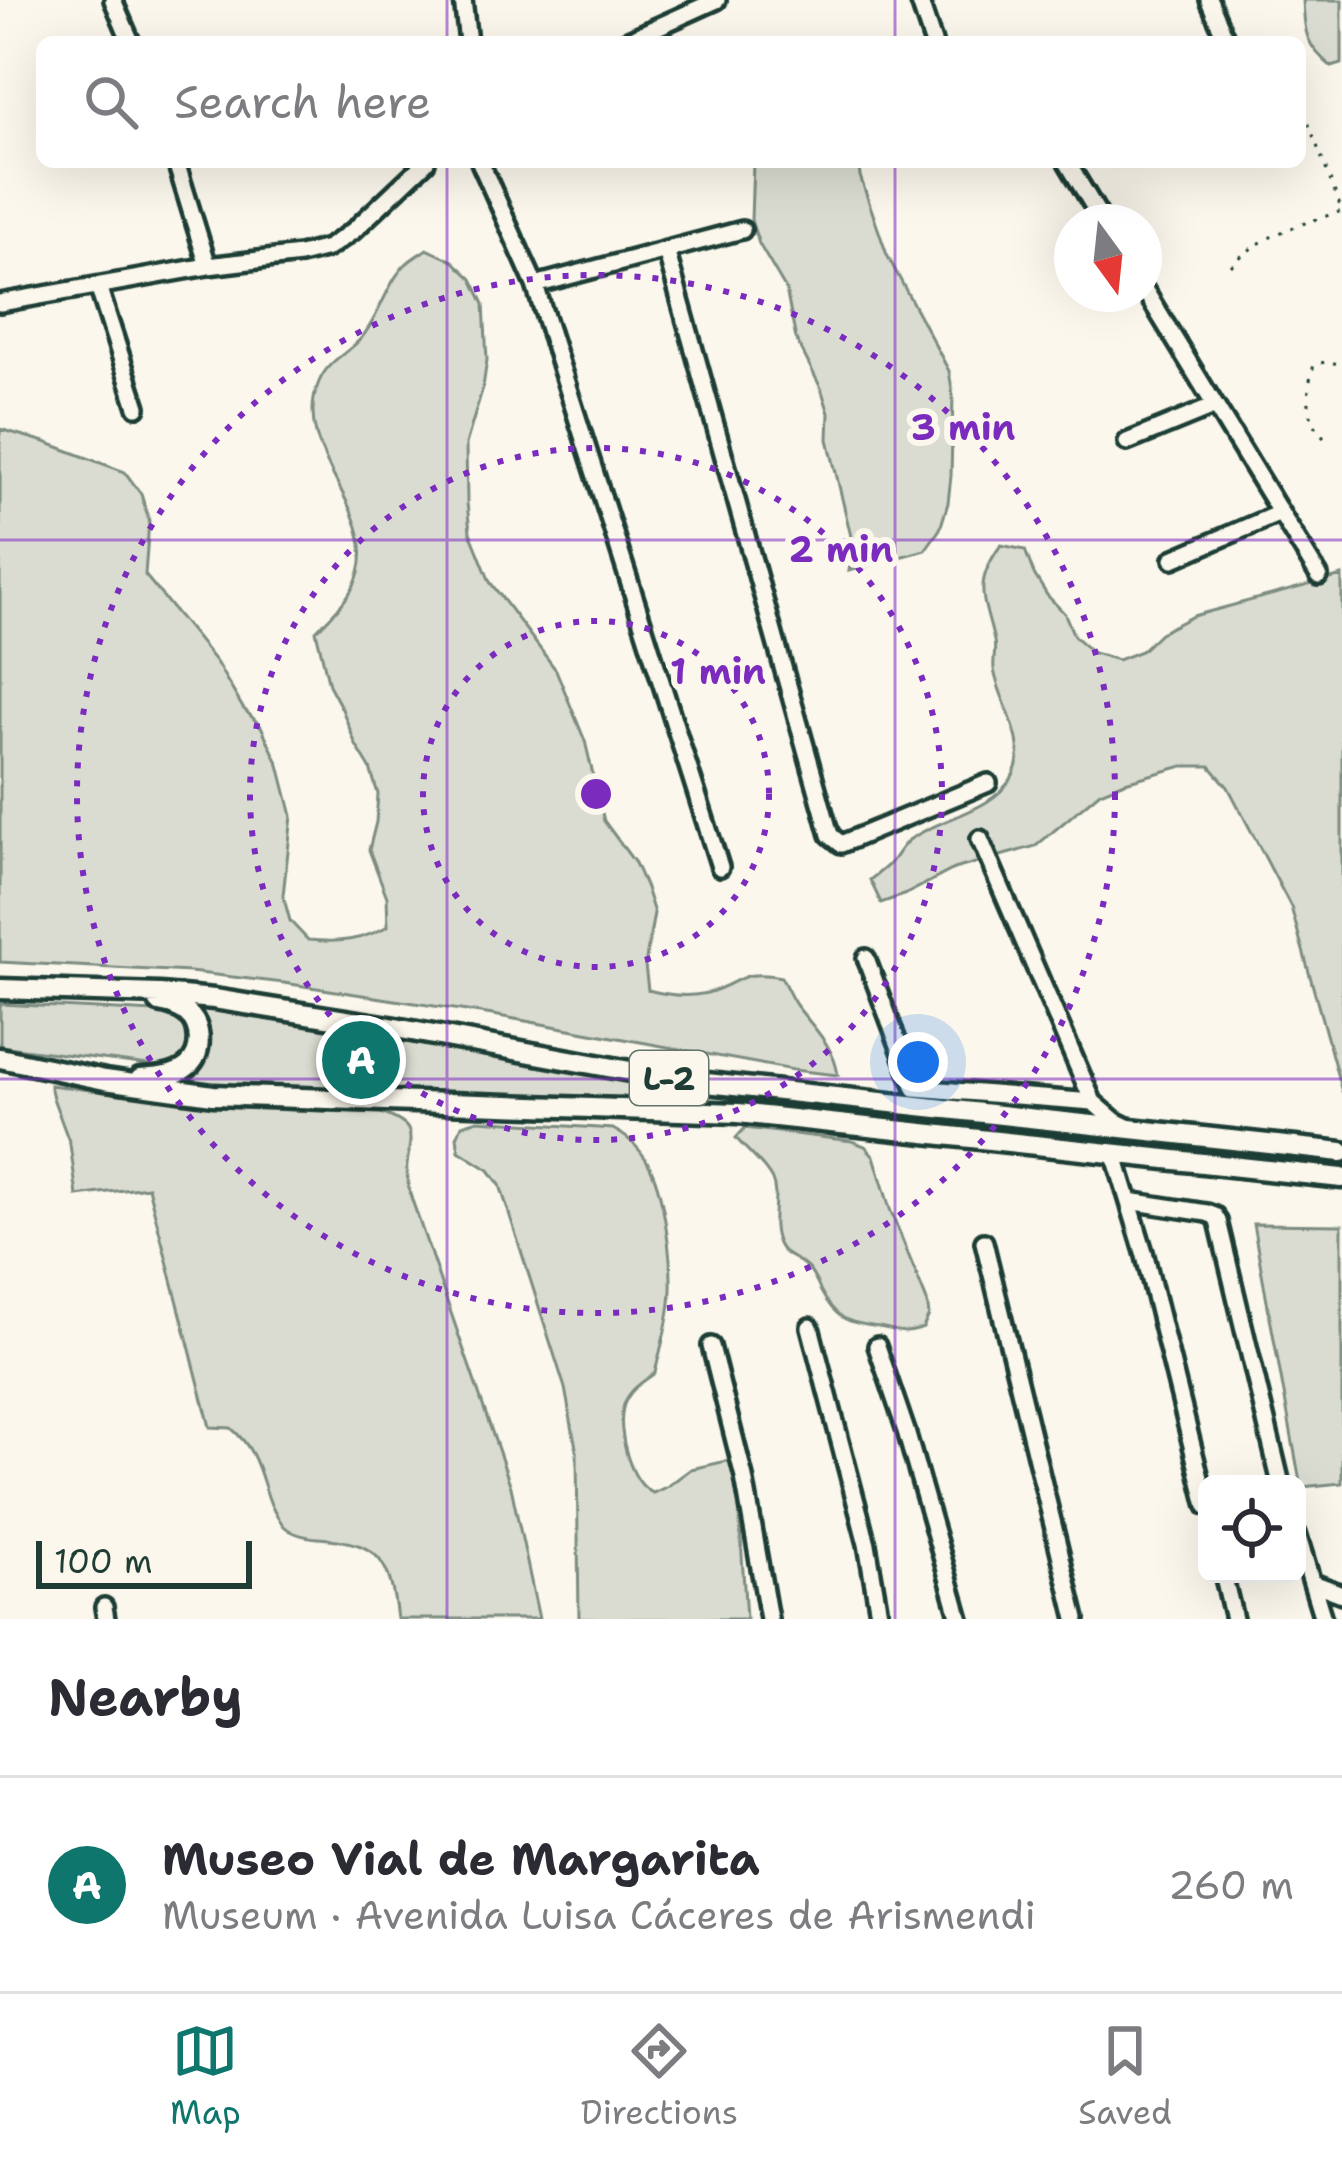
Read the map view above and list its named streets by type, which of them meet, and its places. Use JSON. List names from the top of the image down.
{
  "streets": {
    "main road": ["L-2"]
  },
  "scale_bar": "100 m",
  "north": "bottom",
  "page": {
    "search": "Search here",
    "pins": "A",
    "scale": "100 m",
    "heading": "Nearby",
    "list": [
      {
        "mark": "A",
        "name": "Museo Vial de Margarita",
        "note": "Museum · Avenida Luisa Cáceres de Arismendi",
        "value": "260 m"
      }
    ],
    "nav": ["Map", "Directions", "Saved"]
  },
  "rings": ["3 min", "2 min", "1 min"]
}
